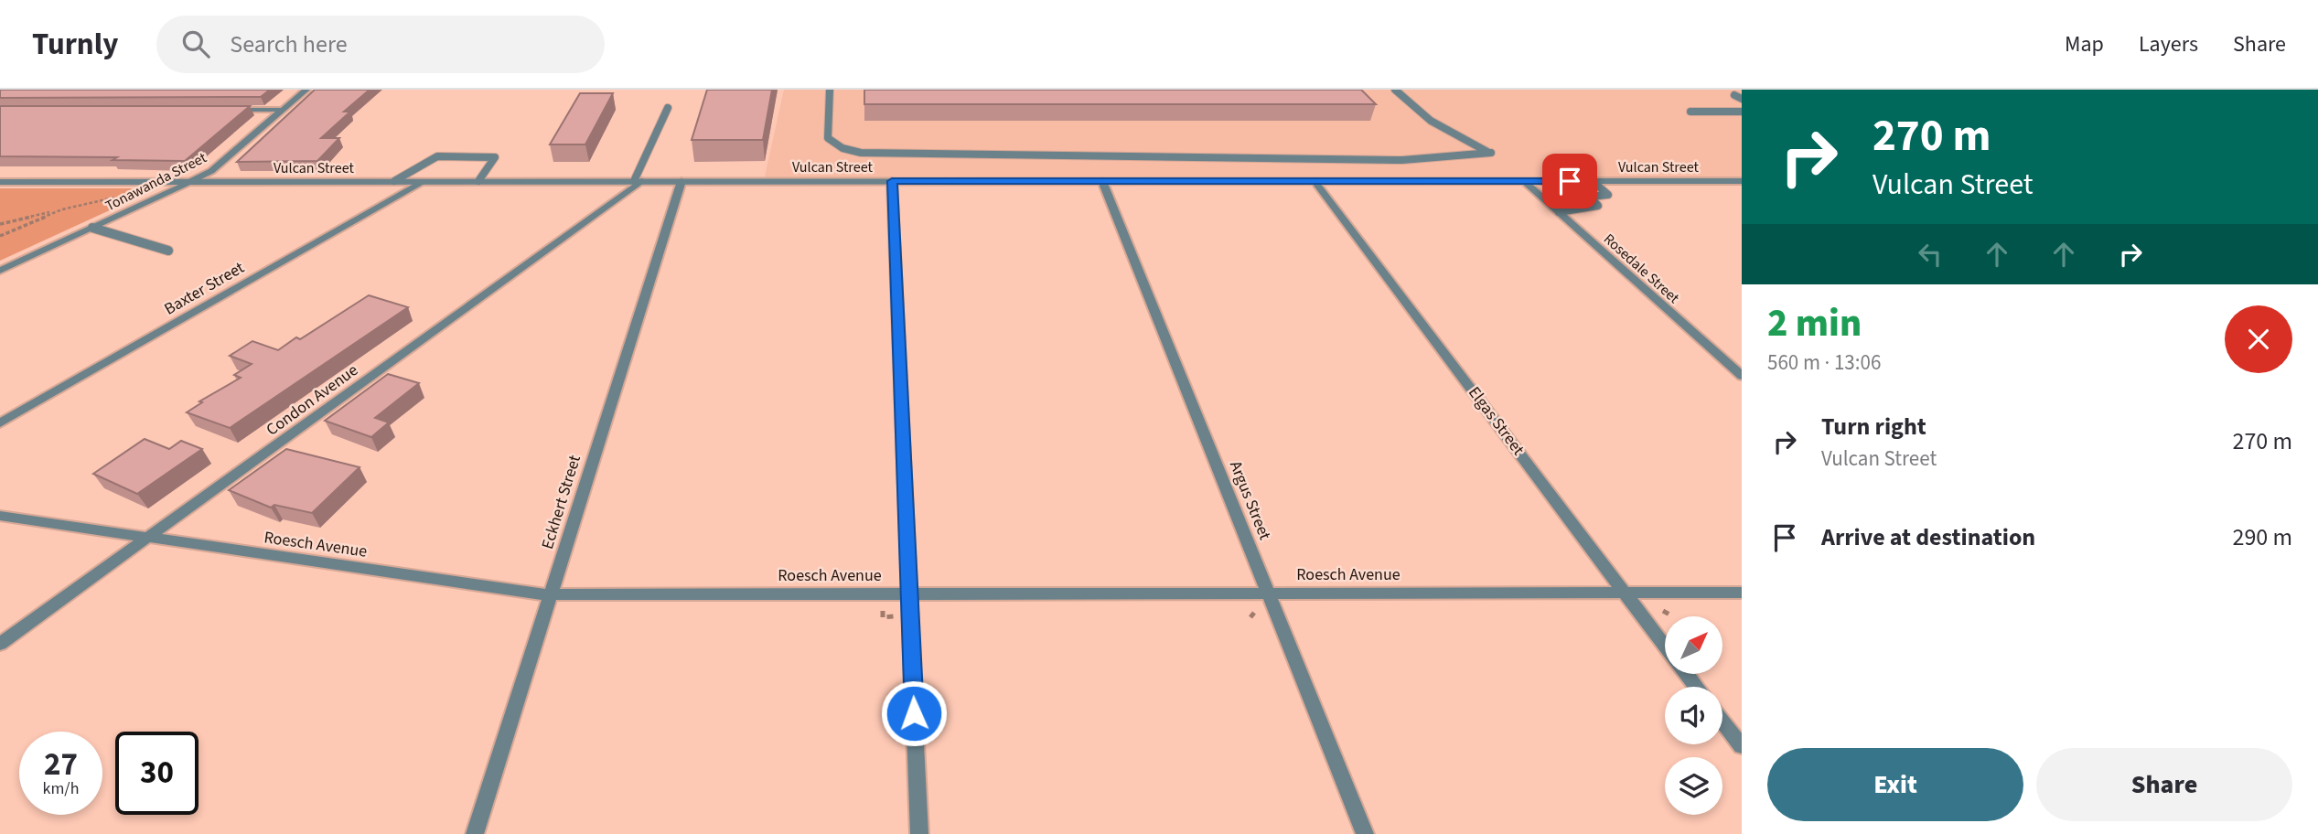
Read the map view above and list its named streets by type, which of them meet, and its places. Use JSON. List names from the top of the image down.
{
  "streets": {
    "street": [
      "Vulcan Street",
      "Tonawanda Street",
      "Rosedale Street",
      "Baxter Street",
      "Condon Avenue",
      "Elgas Street",
      "Argus Street",
      "Eckhert Street",
      "Roesch Avenue"
    ]
  },
  "crossings": [
    ["Vulcan Street", "Tonawanda Street"],
    ["Vulcan Street", "Rosedale Street"],
    ["Vulcan Street", "Baxter Street"],
    ["Vulcan Street", "Condon Avenue"],
    ["Vulcan Street", "Elgas Street"],
    ["Vulcan Street", "Argus Street"],
    ["Vulcan Street", "Eckhert Street"],
    ["Condon Avenue", "Roesch Avenue"],
    ["Elgas Street", "Roesch Avenue"],
    ["Argus Street", "Roesch Avenue"],
    ["Eckhert Street", "Roesch Avenue"]
  ],
  "north": "top right",
  "page": {
    "header": "Turnly",
    "search": "Search here",
    "nav": ["Map", "Layers", "Share"],
    "turn": ["270 m", "Vulcan Street"],
    "heading": ["2 min", "560 m · 13:06"],
    "list": [
      {
        "name": "Turn right",
        "note": "Vulcan Street",
        "value": "270 m"
      },
      {
        "name": "Arrive at destination",
        "value": "290 m"
      }
    ],
    "speed": "27 km/h",
    "limit": "30",
    "buttons": ["Exit", "Share"]
  }
}
